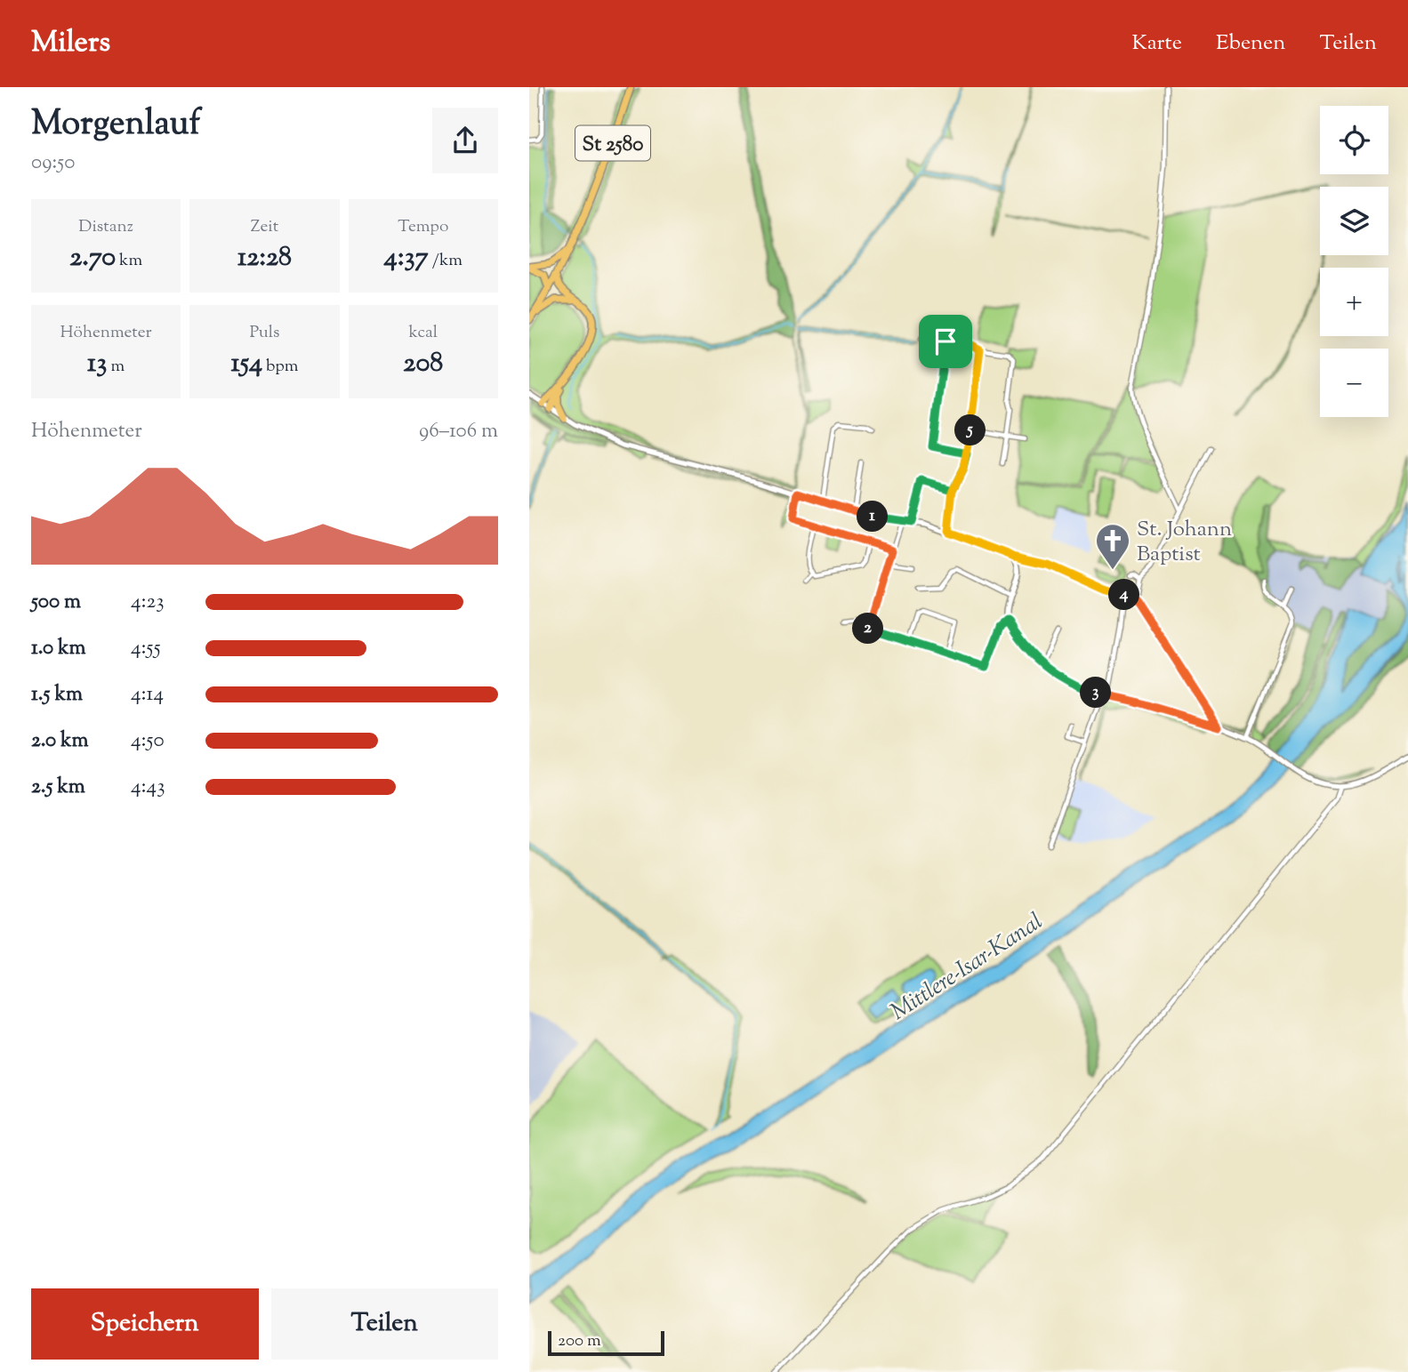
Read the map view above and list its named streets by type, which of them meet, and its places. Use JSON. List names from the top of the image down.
{
  "streets": {
    "highway": ["St 2580"]
  },
  "water": ["Mittlere-Isar-Kanal"],
  "places": {
    "church": ["St. Johann Baptist"]
  },
  "scale_bar": "200 m",
  "page": {
    "header": "Milers",
    "nav": ["Karte", "Ebenen", "Teilen"],
    "heading": ["Morgenlauf", "09:50"],
    "map_buttons": ["+", "−"],
    "stats": [
      ["Distanz", "2.70 km"],
      ["Zeit", "12:28"],
      ["Tempo", "4:37 /km"],
      ["Höhenmeter", "13 m"],
      ["Puls", "154 bpm"],
      ["kcal", "208"]
    ],
    "chart": ["Höhenmeter", "96–106 m"],
    "pins": [
      "5",
      "1",
      "4",
      "2",
      "3"
    ],
    "list": [
      {
        "name": "500 m",
        "note": "4:23"
      },
      {
        "name": "1.0 km",
        "note": "4:55"
      },
      {
        "name": "1.5 km",
        "note": "4:14"
      },
      {
        "name": "2.0 km",
        "note": "4:50"
      },
      {
        "name": "2.5 km",
        "note": "4:43"
      }
    ],
    "buttons": ["Speichern", "Teilen"],
    "scale": "200 m"
  }
}
